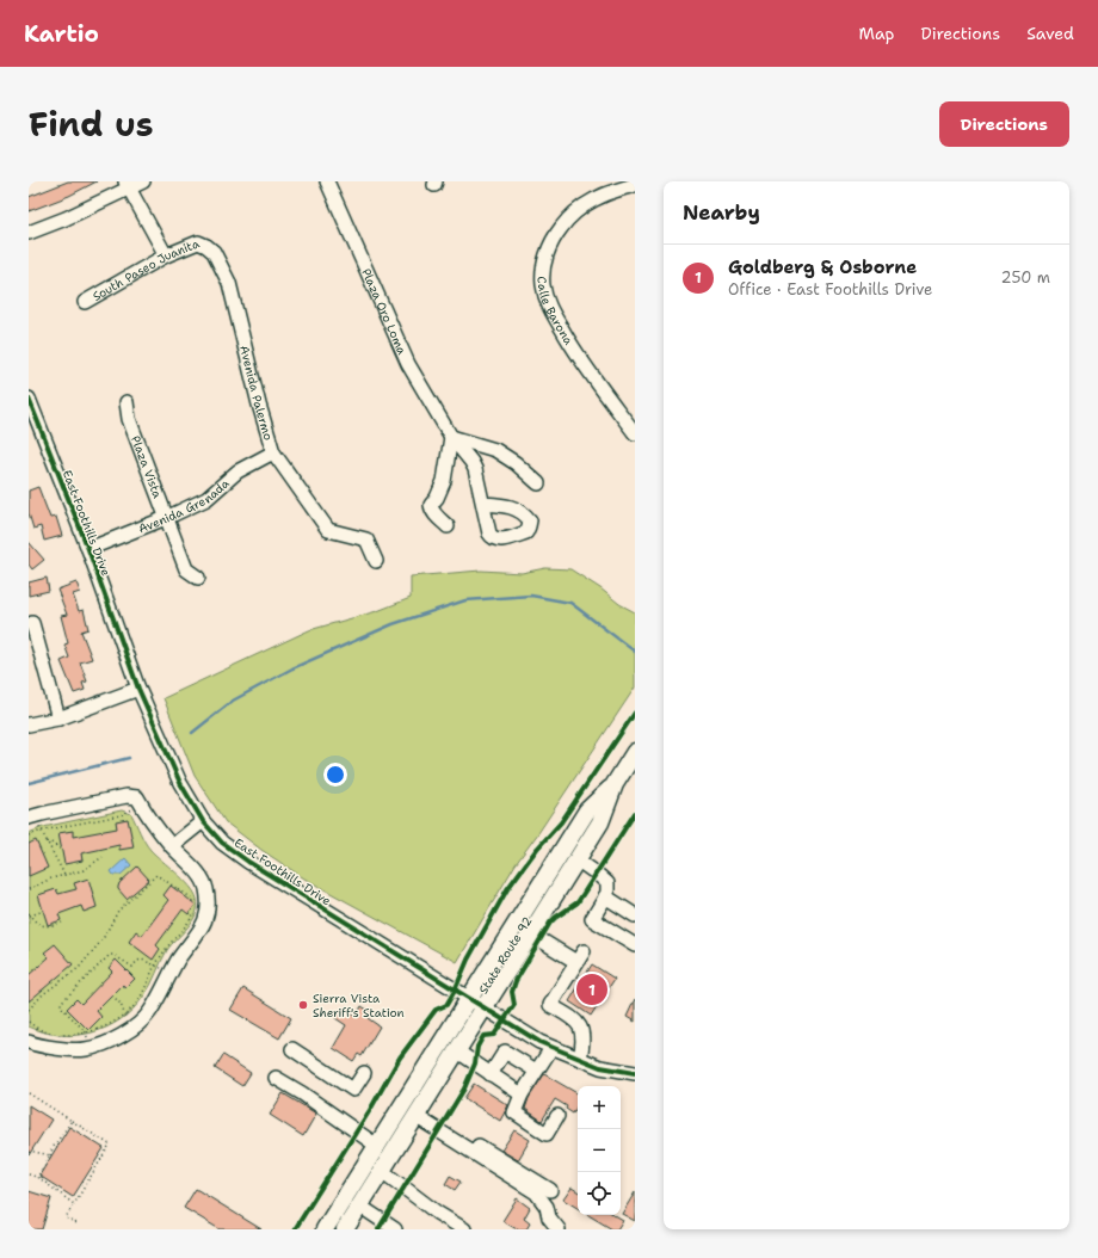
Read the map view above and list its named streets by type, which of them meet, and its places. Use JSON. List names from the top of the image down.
{
  "streets": {
    "main road": ["State Route 92"],
    "street": [
      "South Paseo Juanita",
      "Calle Barona",
      "Plaza Oro Loma",
      "Avenida Palermo",
      "Plaza Vista",
      "Avenida Grenada",
      "East Foothills Drive"
    ]
  },
  "crossings": [
    ["South Paseo Juanita", "Avenida Palermo"],
    ["Avenida Palermo", "Avenida Grenada"],
    ["Plaza Vista", "Avenida Grenada"],
    ["Avenida Grenada", "East Foothills Drive"],
    ["East Foothills Drive", "State Route 92"]
  ],
  "places": ["Sierra Vista Sheriff's Station"],
  "page": {
    "header": "Kartio",
    "nav": ["Map", "Directions", "Saved"],
    "title": "Find us",
    "buttons": "Directions",
    "heading": "Nearby",
    "list": [
      {
        "mark": "1",
        "name": "Goldberg & Osborne",
        "note": "Office · East Foothills Drive",
        "value": "250 m"
      }
    ],
    "pins": "1",
    "map_buttons": ["+", "−"]
  }
}
